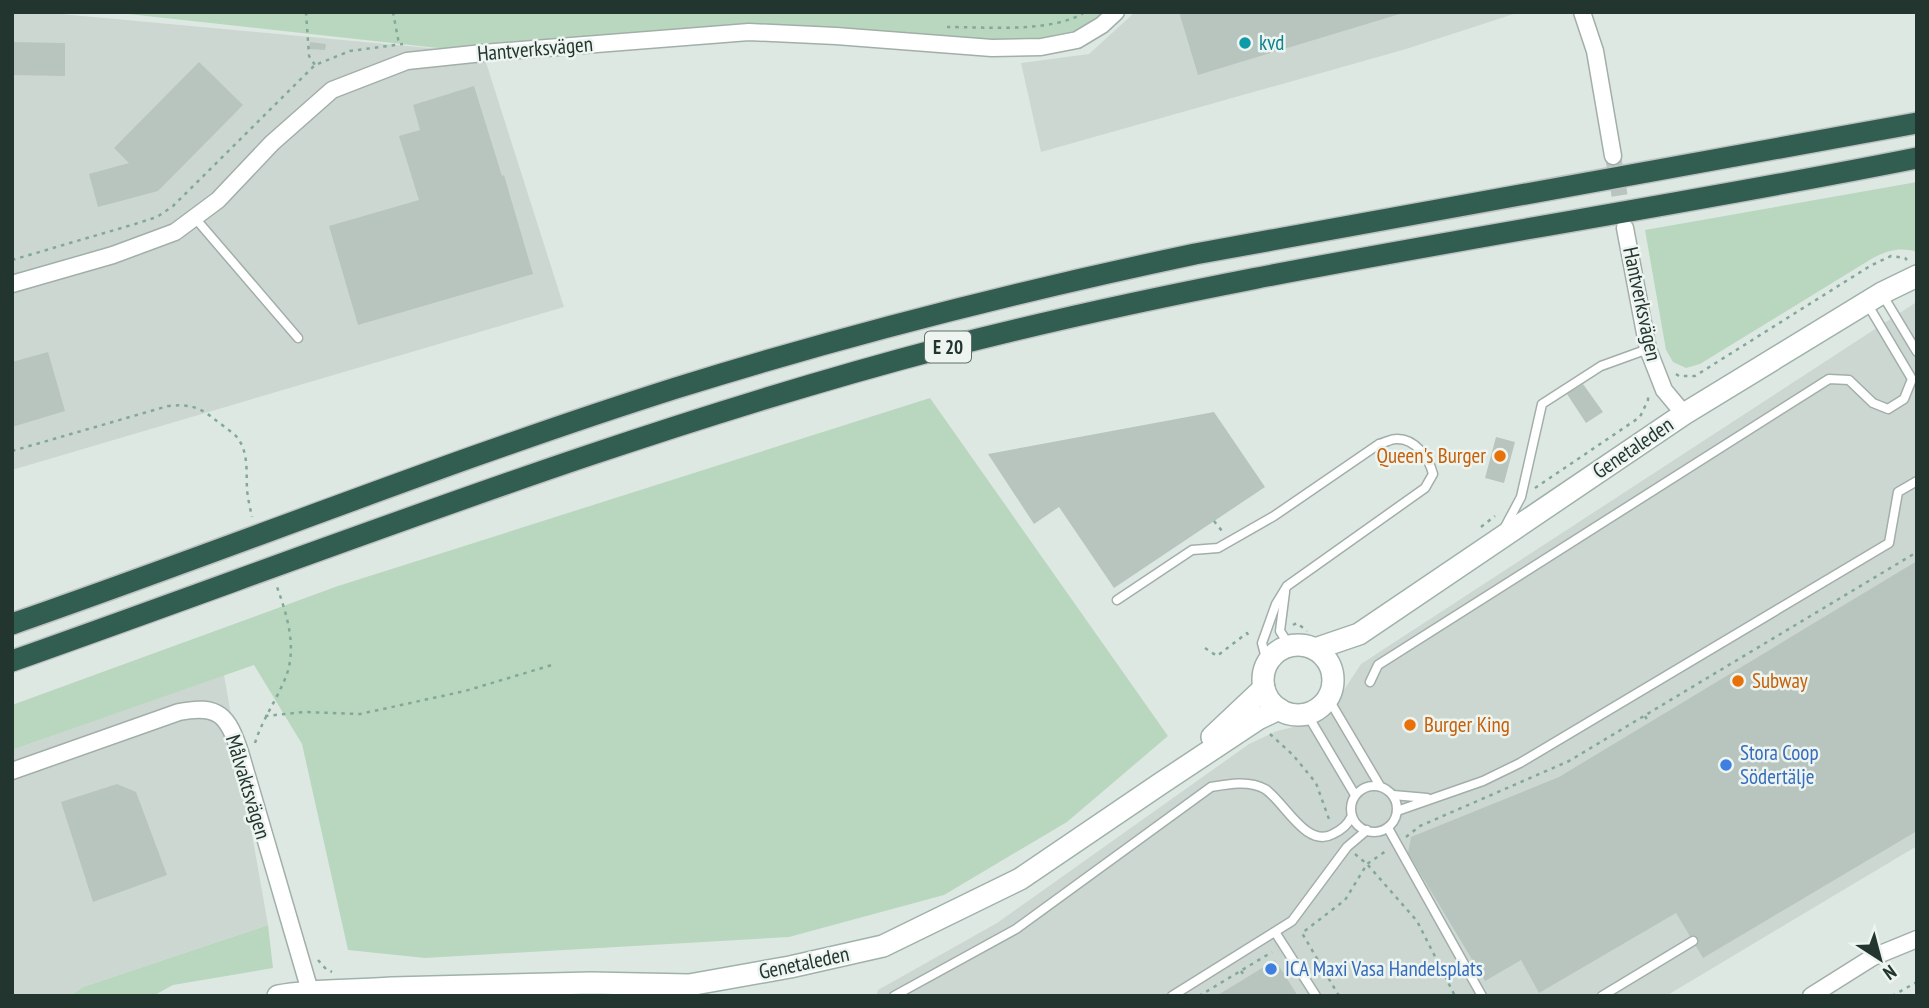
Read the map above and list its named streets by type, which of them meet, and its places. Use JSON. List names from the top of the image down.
{
  "streets": {
    "highway": ["E 20"],
    "main road": ["Genetaleden"],
    "street": ["Hantverksvägen", "Målvaktsvägen"]
  },
  "crossings": [
    ["Hantverksvägen", "Genetaleden"],
    ["Genetaleden", "Målvaktsvägen"]
  ],
  "places": [
    "kvd",
    "Queen's Burger",
    "Subway",
    "Burger King",
    "Stora Coop Södertälje",
    "ICA Maxi Vasa Handelsplats"
  ],
  "north": "bottom right"
}
